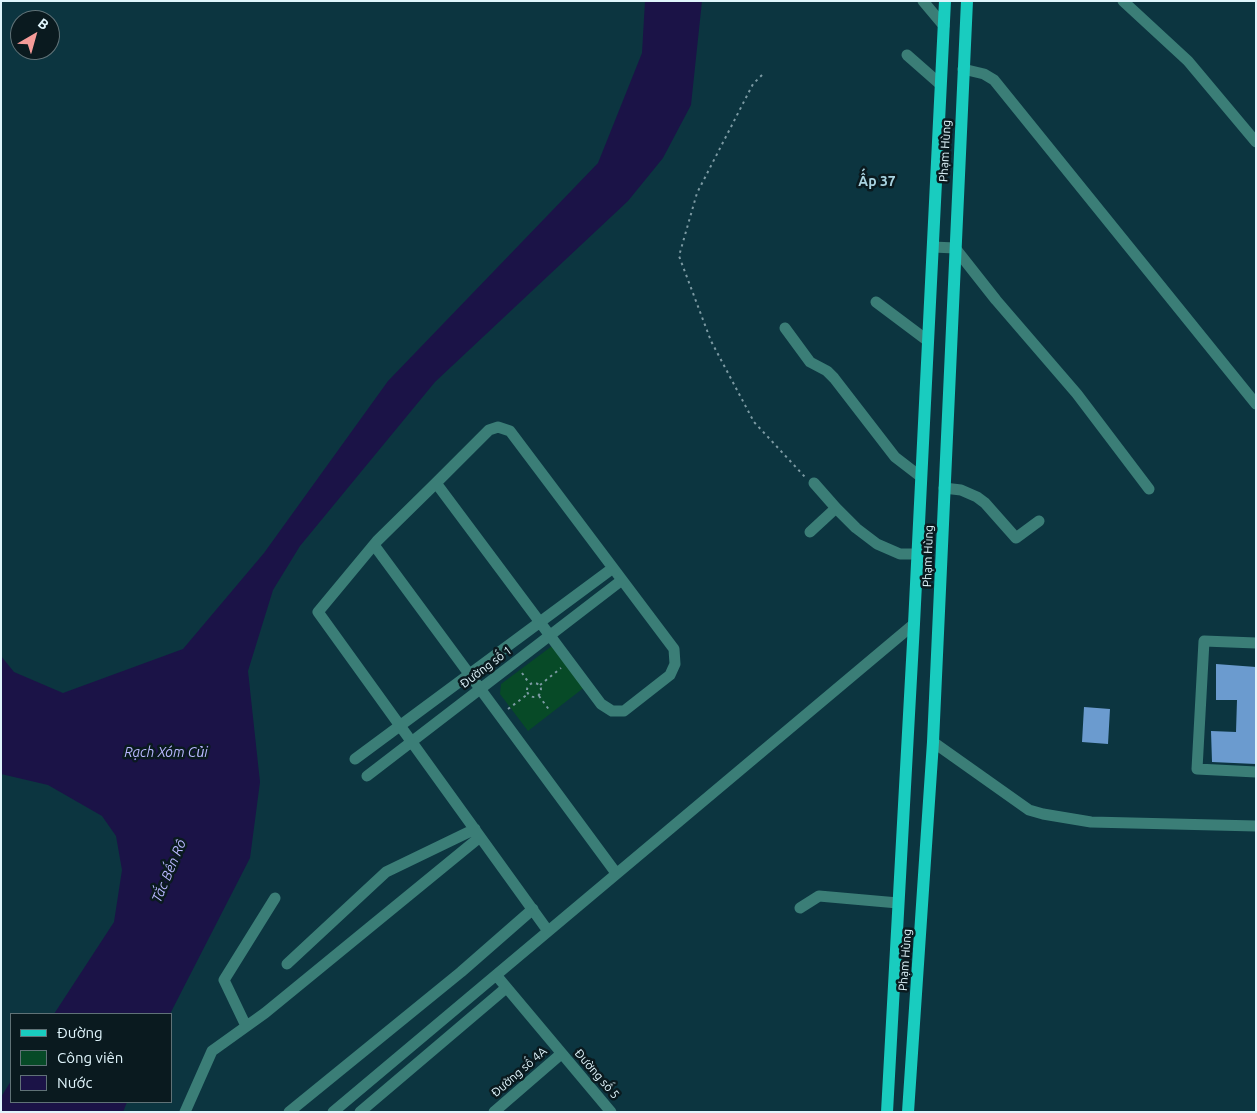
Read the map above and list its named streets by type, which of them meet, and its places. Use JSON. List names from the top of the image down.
{
  "streets": {
    "main road": ["Phạm Hùng"],
    "street": ["Đường số 1", "Đường số 4A", "Đường số 5"]
  },
  "crossings": [
    ["Đường số 4A", "Đường số 5"]
  ],
  "districts": ["Ấp 37"],
  "water": ["Rạch Xóm Củi", "Tắc Bến Rô"],
  "legend": ["Đường", "Công viên", "Nước"],
  "north": "top right"
}
